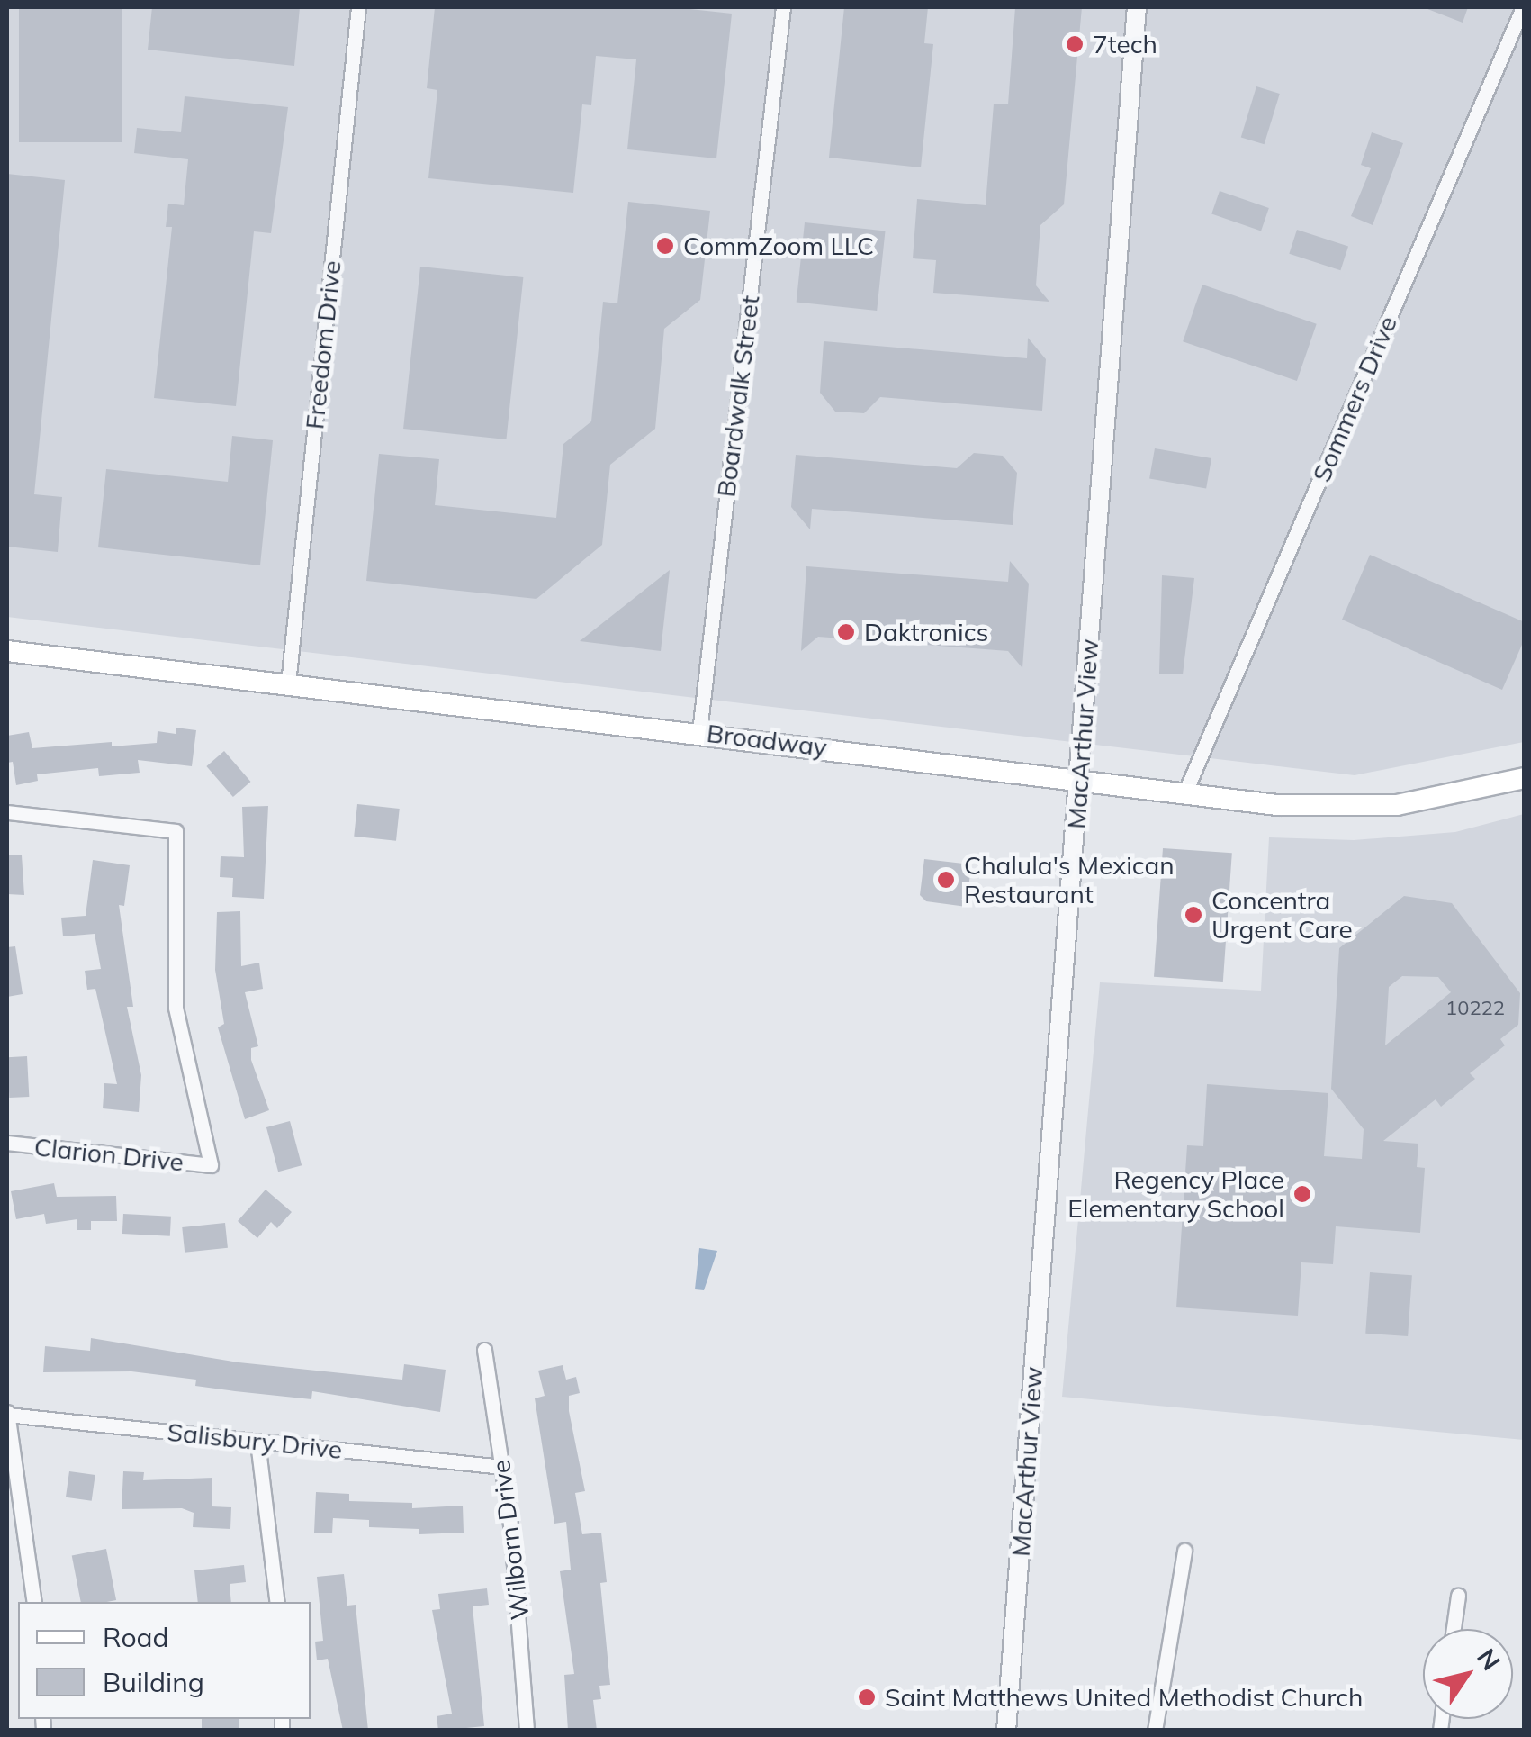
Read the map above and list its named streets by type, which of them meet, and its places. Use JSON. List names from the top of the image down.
{
  "streets": {
    "main road": ["Broadway"],
    "street": [
      "Freedom Drive",
      "Boardwalk Street",
      "Sommers Drive",
      "MacArthur View",
      "Clarion Drive",
      "Salisbury Drive",
      "Wilborn Drive"
    ]
  },
  "crossings": [
    ["Freedom Drive", "Broadway"],
    ["Boardwalk Street", "Broadway"],
    ["Sommers Drive", "Broadway"],
    ["MacArthur View", "Broadway"],
    ["Salisbury Drive", "Wilborn Drive"]
  ],
  "places": [
    "7tech",
    "CommZoom LLC",
    "Daktronics",
    "Chalula's Mexican Restaurant",
    "Concentra Urgent Care",
    "Regency Place Elementary School",
    "Saint Matthews United Methodist Church"
  ],
  "house_numbers": ["10222"],
  "legend": ["Road", "Building"],
  "north": "top right"
}
